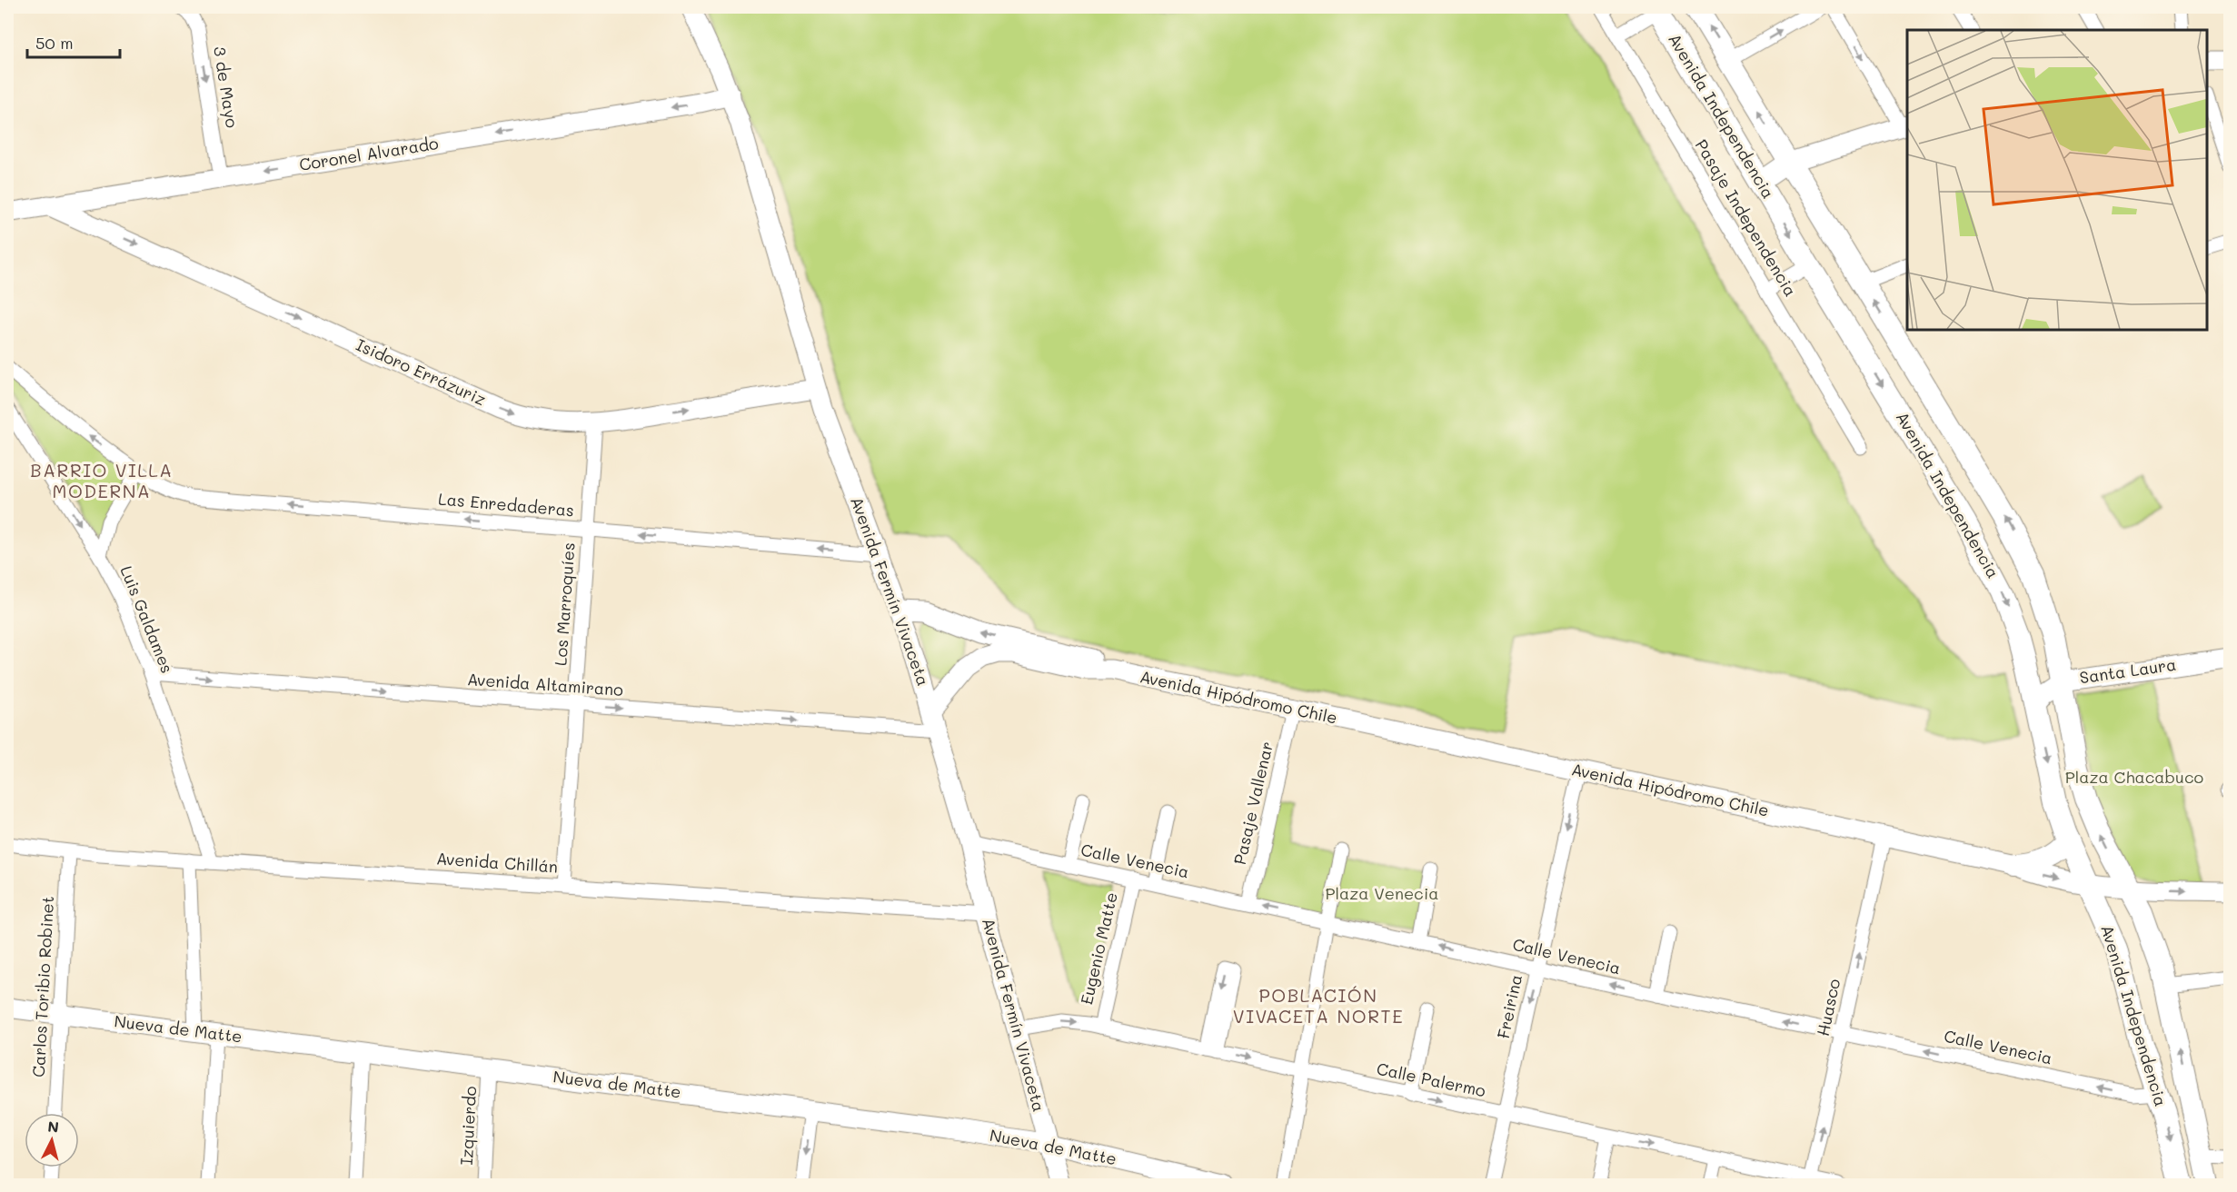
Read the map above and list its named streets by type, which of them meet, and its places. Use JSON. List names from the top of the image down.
{
  "streets": {
    "main road": ["Avenida Independencia"],
    "street": [
      "3 de Mayo",
      "Coronel Alvarado",
      "Pasaje Independencia",
      "Isidoro Errázuriz",
      "Las Enredaderas",
      "Avenida Fermín Vivaceta",
      "Los Marroquíes",
      "Luis Galdames",
      "Santa Laura",
      "Avenida Altamirano",
      "Avenida Hipódromo Chile",
      "Pasaje Vallenar",
      "Calle Venecia",
      "Avenida Chillán",
      "Eugenio Matte",
      "Carlos Toribio Robinet",
      "Freirina",
      "Huasco",
      "Nueva de Matte",
      "Calle Palermo",
      "Izquierdo"
    ]
  },
  "crossings": [
    ["3 de Mayo", "Coronel Alvarado"],
    ["Avenida Independencia", "Santa Laura"],
    ["Avenida Independencia", "Avenida Hipódromo Chile"],
    ["Avenida Independencia", "Calle Venecia"],
    ["Coronel Alvarado", "Isidoro Errázuriz"],
    ["Coronel Alvarado", "Avenida Fermín Vivaceta"],
    ["Isidoro Errázuriz", "Avenida Fermín Vivaceta"],
    ["Isidoro Errázuriz", "Los Marroquíes"],
    ["Las Enredaderas", "Avenida Fermín Vivaceta"],
    ["Las Enredaderas", "Los Marroquíes"],
    ["Avenida Fermín Vivaceta", "Avenida Altamirano"],
    ["Avenida Fermín Vivaceta", "Avenida Hipódromo Chile"],
    ["Avenida Fermín Vivaceta", "Calle Venecia"],
    ["Avenida Fermín Vivaceta", "Avenida Chillán"],
    ["Avenida Fermín Vivaceta", "Nueva de Matte"],
    ["Avenida Fermín Vivaceta", "Calle Palermo"],
    ["Los Marroquíes", "Avenida Altamirano"],
    ["Los Marroquíes", "Avenida Chillán"],
    ["Luis Galdames", "Avenida Altamirano"],
    ["Luis Galdames", "Avenida Chillán"],
    ["Avenida Hipódromo Chile", "Pasaje Vallenar"],
    ["Avenida Hipódromo Chile", "Freirina"],
    ["Avenida Hipódromo Chile", "Huasco"],
    ["Pasaje Vallenar", "Calle Venecia"],
    ["Calle Venecia", "Eugenio Matte"],
    ["Calle Venecia", "Freirina"],
    ["Calle Venecia", "Huasco"],
    ["Avenida Chillán", "Carlos Toribio Robinet"],
    ["Eugenio Matte", "Calle Palermo"],
    ["Carlos Toribio Robinet", "Nueva de Matte"],
    ["Freirina", "Calle Palermo"],
    ["Huasco", "Calle Palermo"],
    ["Nueva de Matte", "Izquierdo"]
  ],
  "one_way": [
    "3 de Mayo",
    "Coronel Alvarado",
    "Isidoro Errázuriz",
    "Las Enredaderas",
    "Avenida Altamirano",
    "Calle Venecia",
    "Huasco",
    "Calle Palermo"
  ],
  "districts": ["BARRIO VILLA MODERNA", "POBLACIÓN VIVACETA NORTE"],
  "parks": ["Plaza Chacabuco", "Plaza Venecia"],
  "scale_bar": "50 m",
  "north": "top"
}
